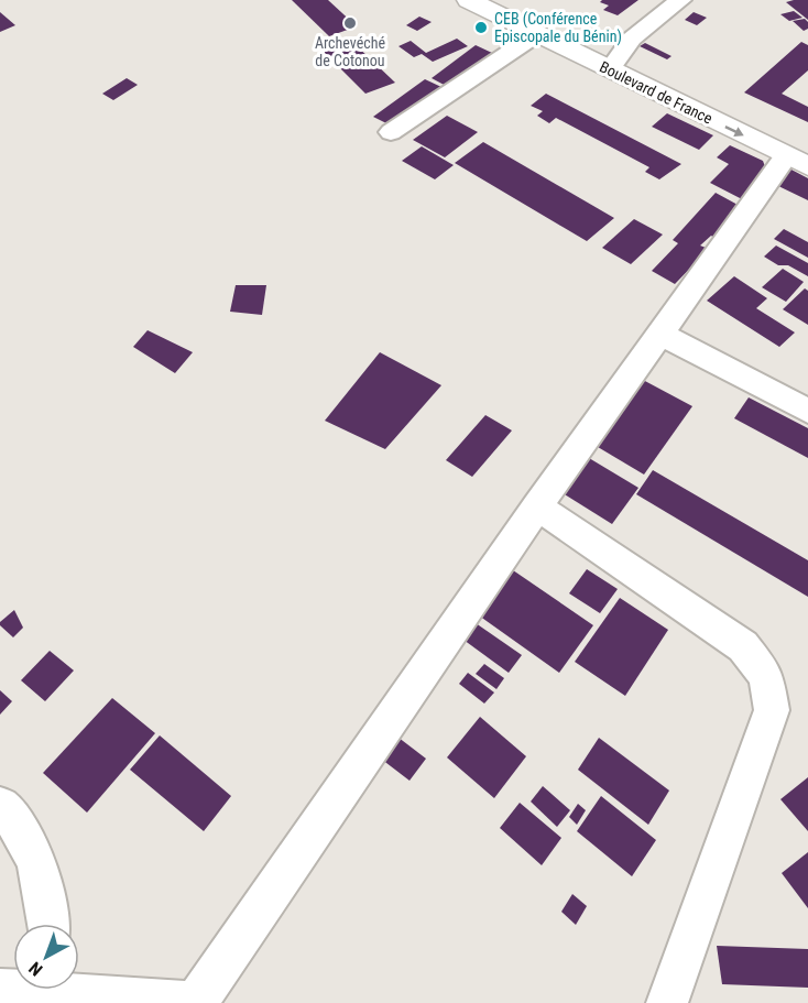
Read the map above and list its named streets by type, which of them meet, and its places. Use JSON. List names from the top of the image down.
{
  "streets": {
    "street": ["Boulevard de France"]
  },
  "places": ["Archevéché de Cotonou", "CEB (Conférence Episcopale du Bénin)"],
  "north": "bottom left"
}
